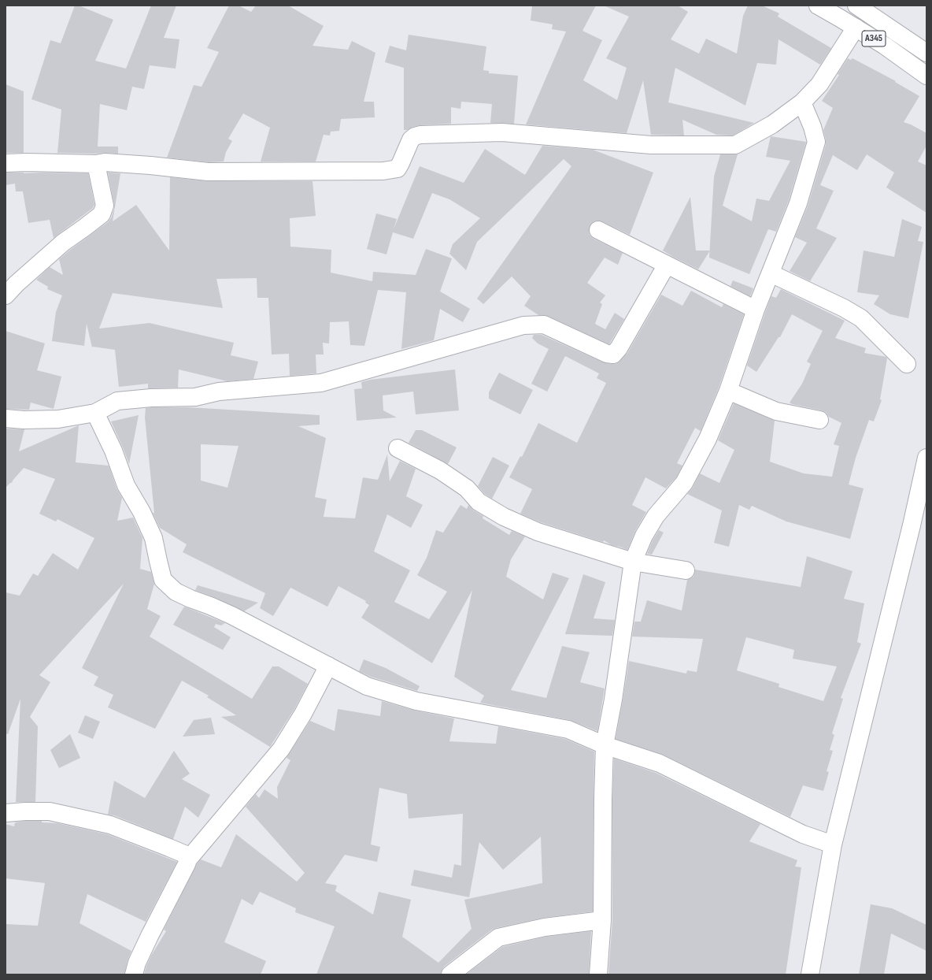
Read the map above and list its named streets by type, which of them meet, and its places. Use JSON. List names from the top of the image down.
{
  "streets": {
    "main road": ["A345"]
  }
}
